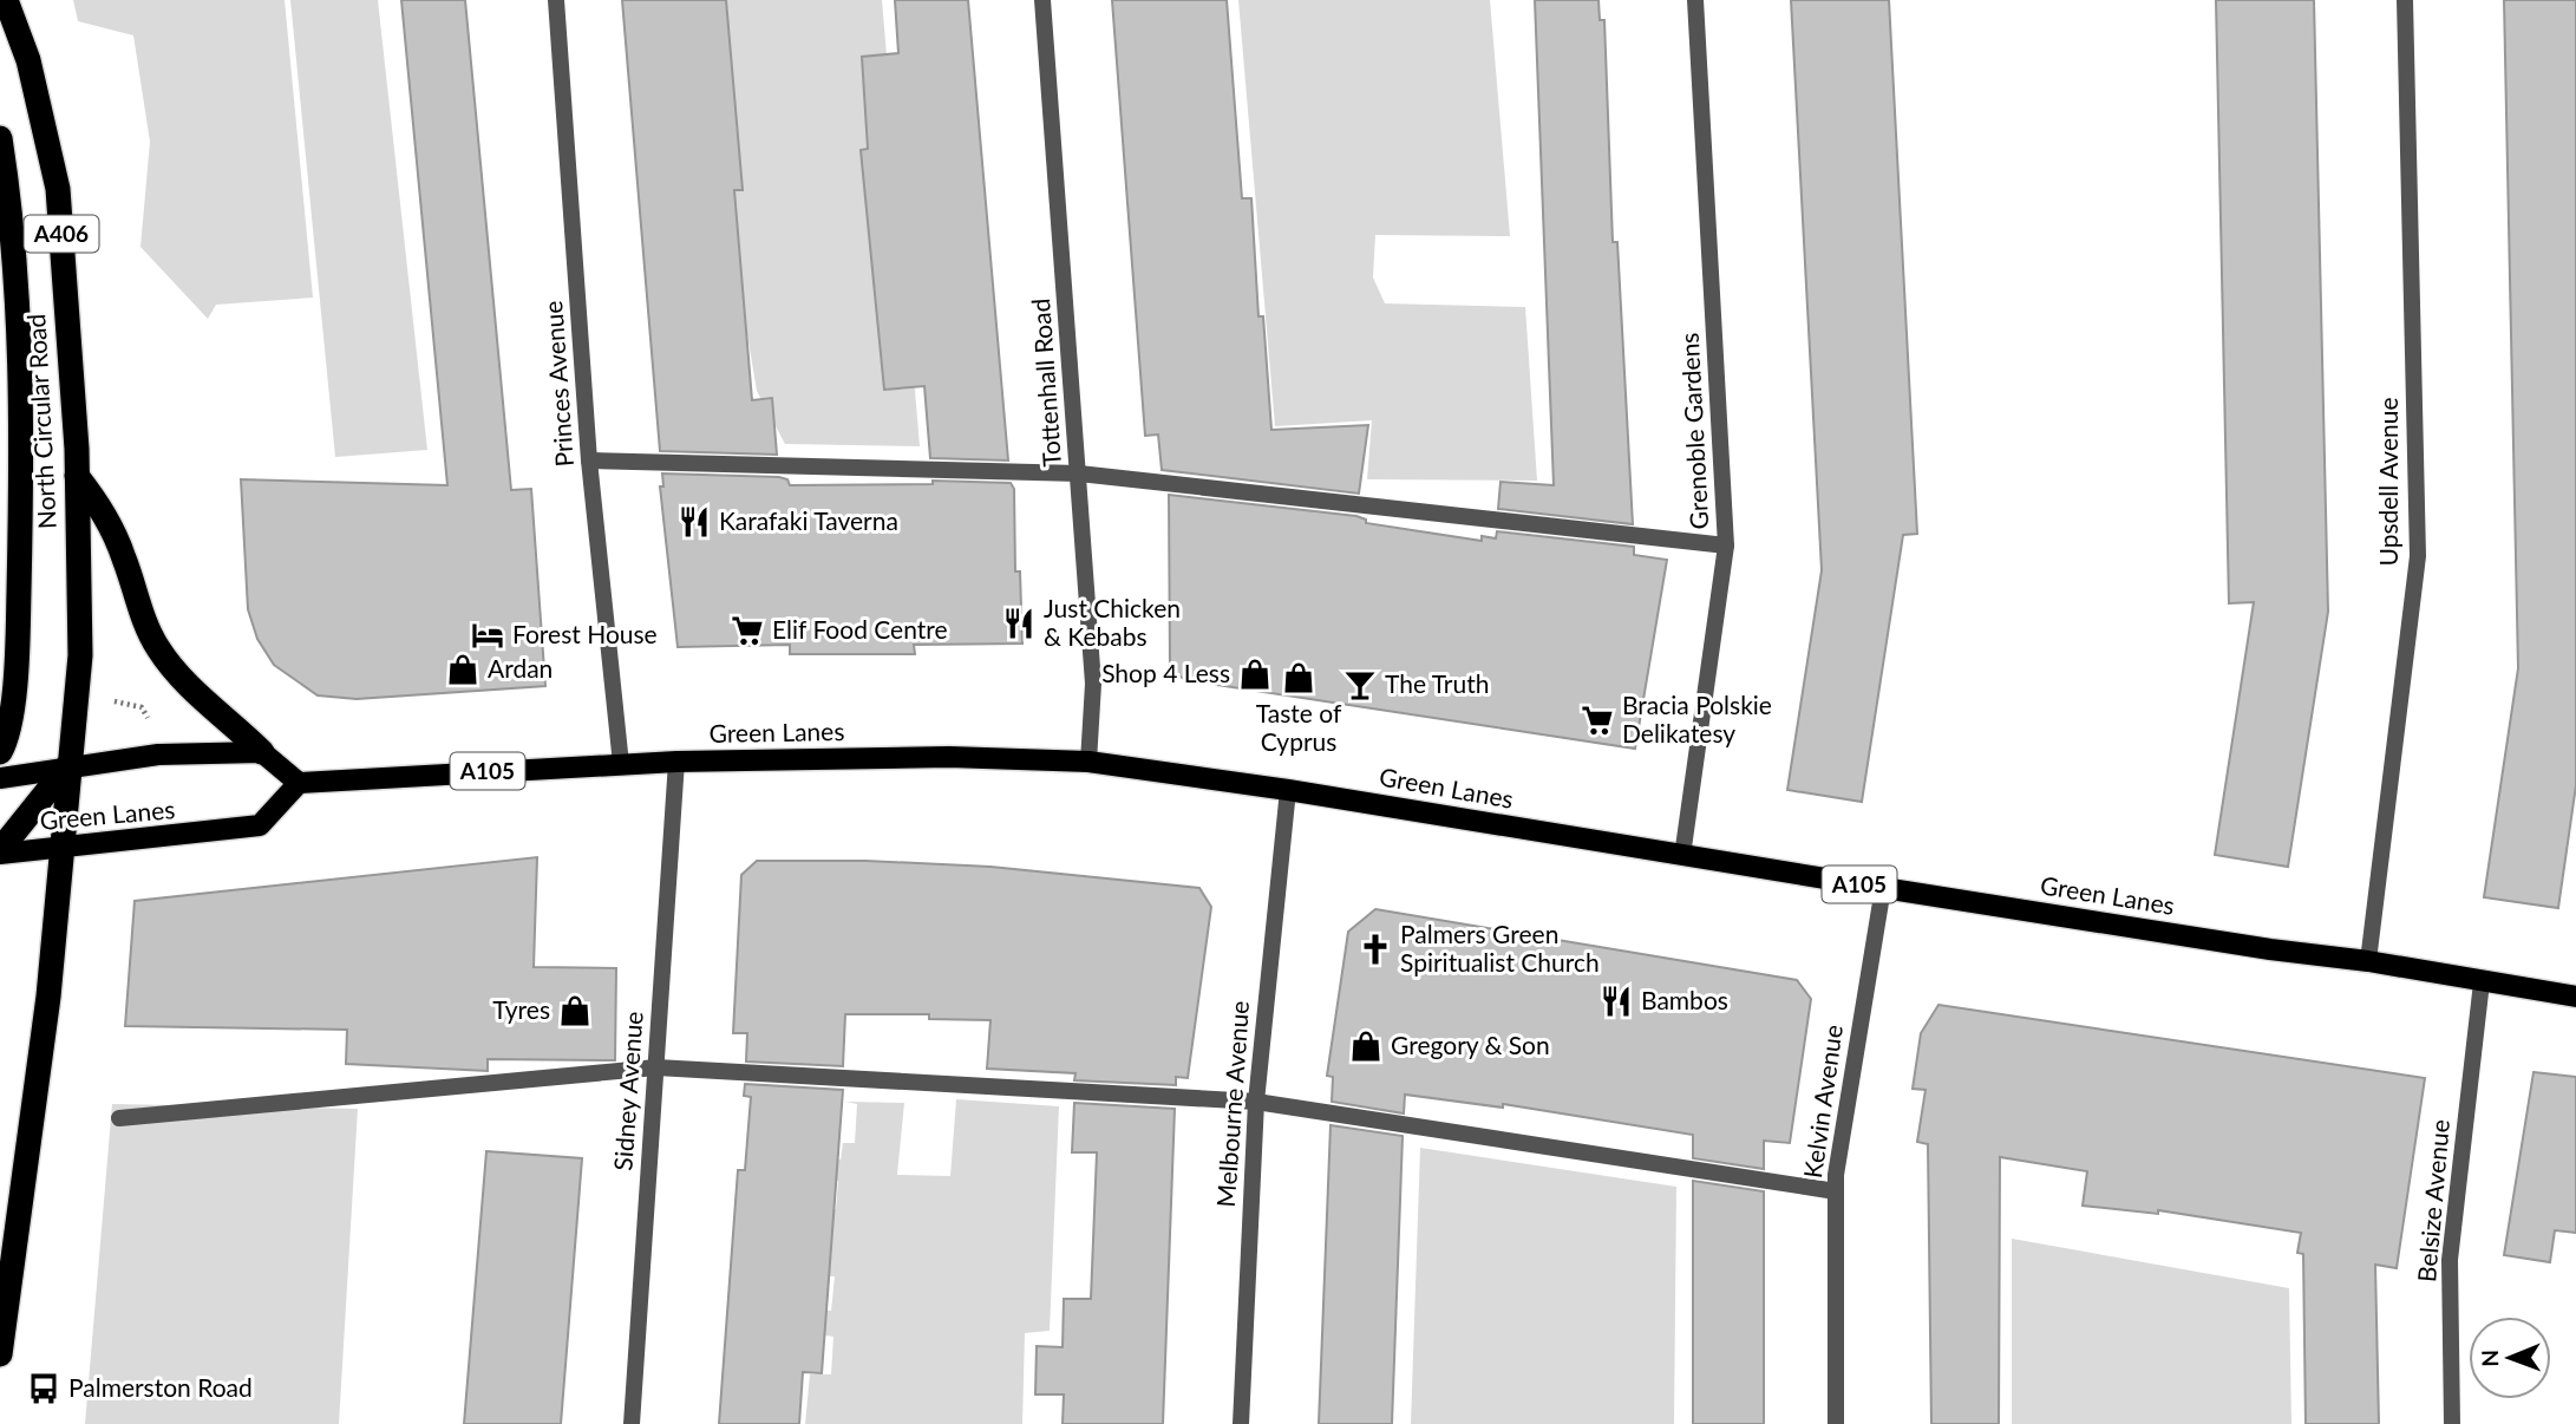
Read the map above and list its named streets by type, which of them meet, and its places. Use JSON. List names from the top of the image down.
{
  "streets": {
    "highway": ["A406", "North Circular Road"],
    "main road": ["Green Lanes", "A105"],
    "street": [
      "Tottenhall Road",
      "Princes Avenue",
      "Grenoble Gardens",
      "Upsdell Avenue",
      "Sidney Avenue",
      "Kelvin Avenue",
      "Melbourne Avenue",
      "Belsize Avenue"
    ]
  },
  "crossings": [
    ["A406", "North Circular Road"],
    ["A406", "Green Lanes"],
    ["Tottenhall Road", "Green Lanes"],
    ["Princes Avenue", "Green Lanes"],
    ["North Circular Road", "Green Lanes"],
    ["Grenoble Gardens", "Green Lanes"],
    ["Upsdell Avenue", "Green Lanes"],
    ["Green Lanes", "Sidney Avenue"],
    ["Green Lanes", "Kelvin Avenue"],
    ["Green Lanes", "Melbourne Avenue"],
    ["Green Lanes", "Belsize Avenue"]
  ],
  "places": {
    "restaurant": ["Karafaki Taverna", "Just Chicken & Kebabs", "Bambos"],
    "supermarket": ["Elif Food Centre", "Bracia Polskie Delikatesy"],
    "hotel": ["Forest House"],
    "shop": [
      "Ardan",
      "Shop 4 Less",
      "Taste of Cyprus",
      "Tyres",
      "Gregory & Son"
    ],
    "bar": ["The Truth"],
    "church": ["Palmers Green Spiritualist Church"],
    "bus stop": ["Palmerston Road"]
  },
  "north": "left"
}
